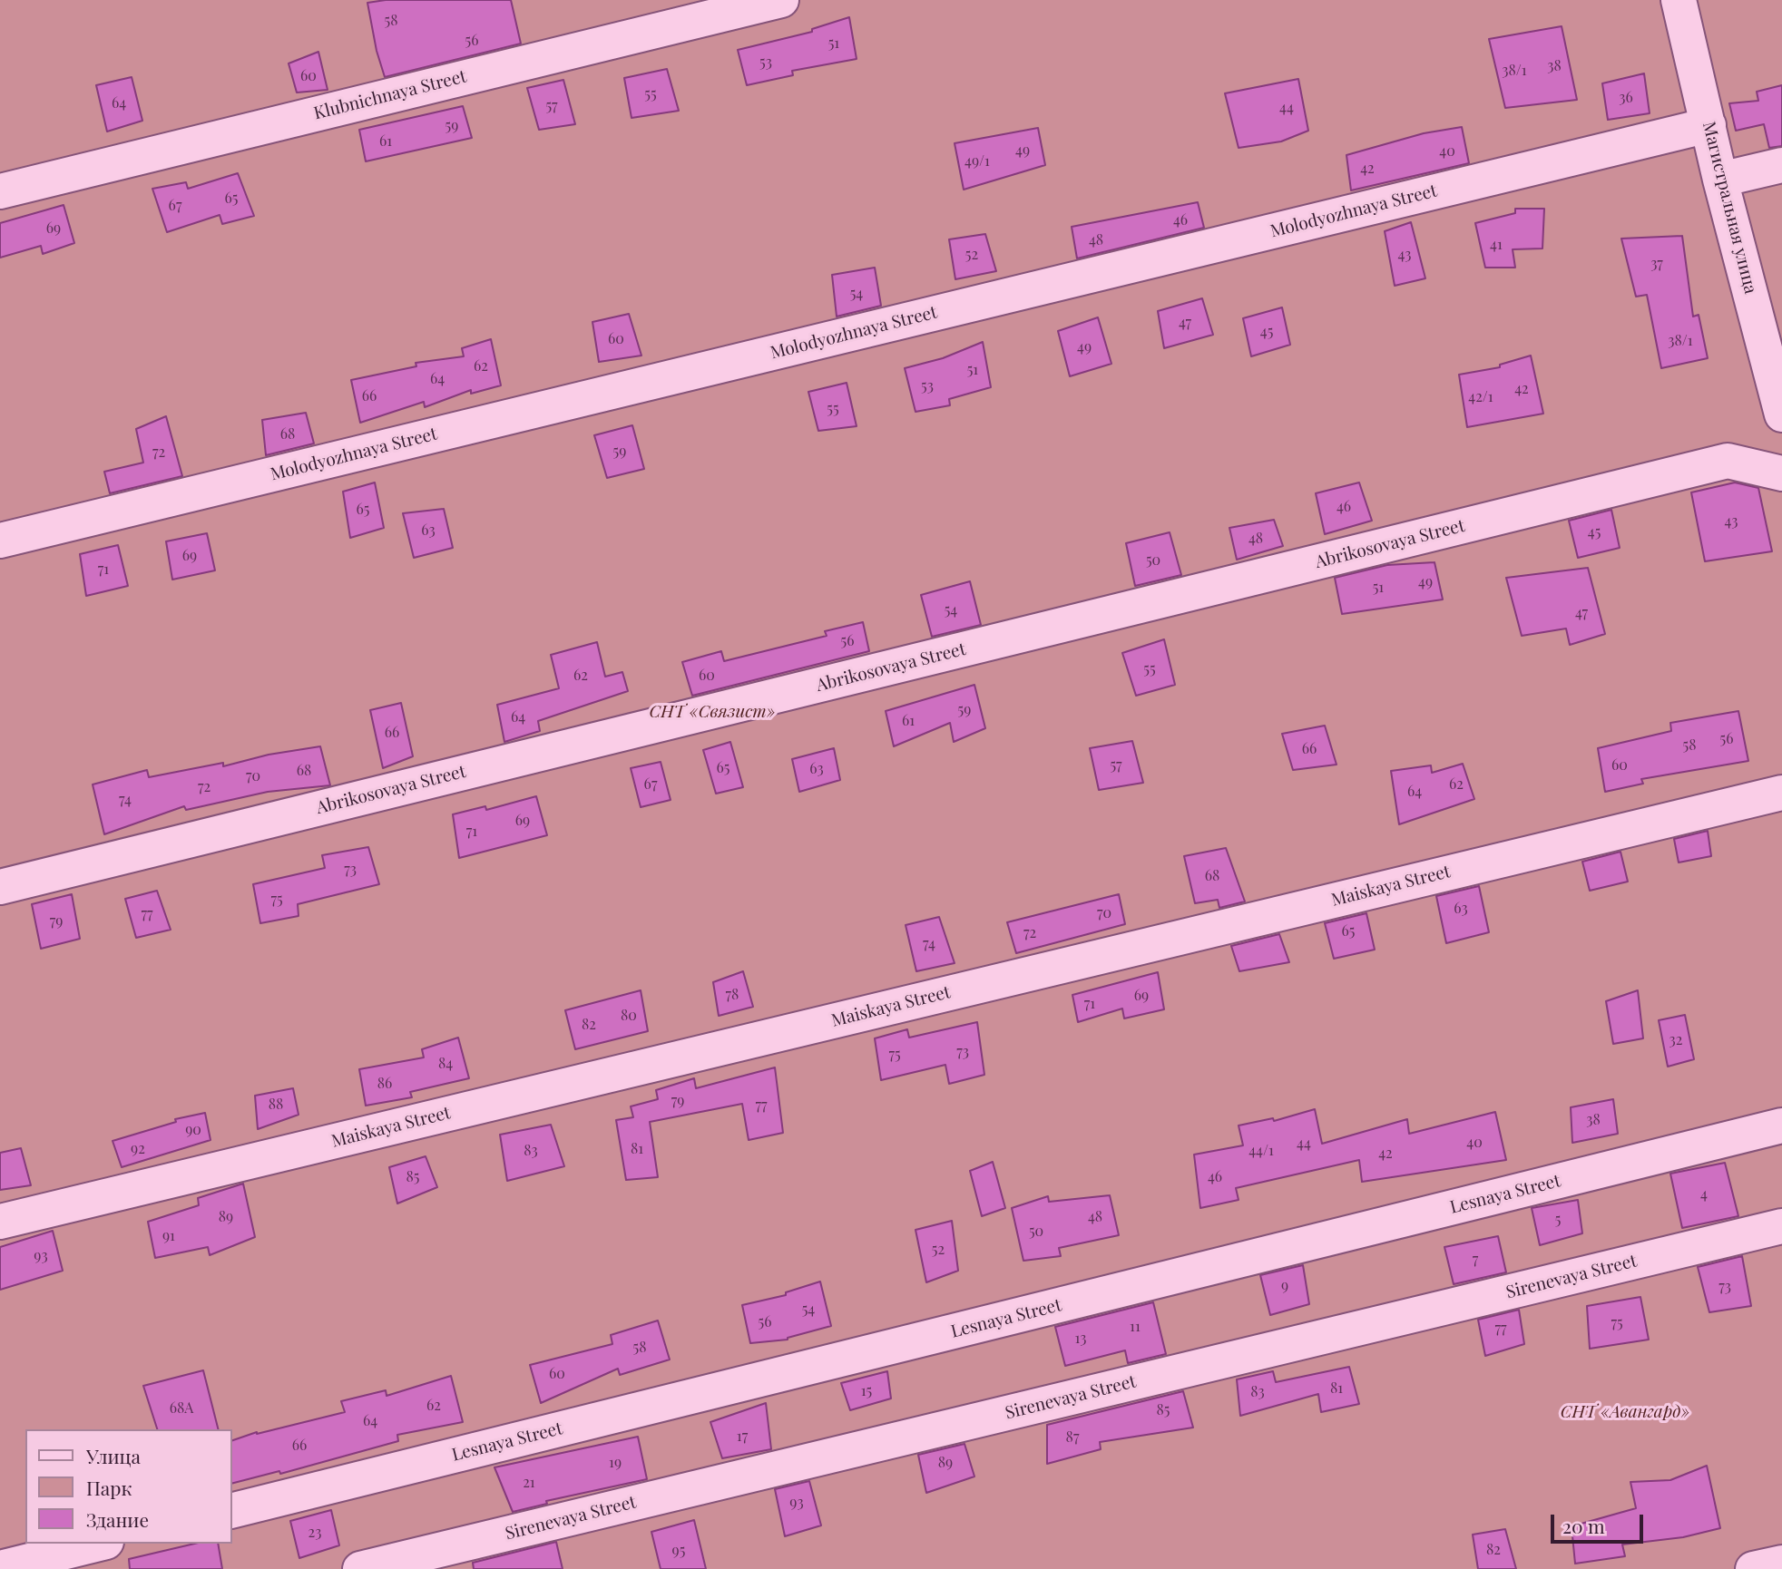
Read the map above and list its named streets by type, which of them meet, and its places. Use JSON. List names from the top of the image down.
{
  "streets": {
    "street": [
      "Klubnichnaya Street",
      "Магистральная улица",
      "Molodyozhnaya Street",
      "Abrikosovaya Street",
      "Maiskaya Street",
      "Lesnaya Street",
      "Sirenevaya Street"
    ]
  },
  "crossings": [
    ["Магистральная улица", "Molodyozhnaya Street"]
  ],
  "parks": ["СНТ «Связист»", "СНТ «Авангард»"],
  "house_numbers": [
    "58",
    "56",
    "51",
    "53",
    "38",
    "38/1",
    "60",
    "55",
    "36",
    "64",
    "57",
    "44",
    "59",
    "61",
    "49",
    "40",
    "49/1",
    "42",
    "65",
    "67",
    "46",
    "69",
    "48",
    "41",
    "52",
    "43",
    "37",
    "54",
    "47",
    "45",
    "60",
    "38/1",
    "49",
    "62",
    "51",
    "64",
    "53",
    "42",
    "66",
    "42/1",
    "55",
    "68",
    "59",
    "72",
    "46",
    "65",
    "43",
    "63",
    "45",
    "48",
    "69",
    "50",
    "71",
    "49",
    "51",
    "54",
    "47",
    "56",
    "55",
    "62",
    "60",
    "59",
    "64",
    "61",
    "66",
    "56",
    "58",
    "66",
    "57",
    "60",
    "65",
    "63",
    "68",
    "70",
    "67",
    "62",
    "72",
    "64",
    "74",
    "69",
    "71",
    "73",
    "68",
    "75",
    "63",
    "70",
    "77",
    "79",
    "65",
    "72",
    "74",
    "78",
    "69",
    "71",
    "80",
    "82",
    "32",
    "73",
    "75",
    "84",
    "86",
    "79",
    "88",
    "77",
    "38",
    "90",
    "40",
    "44",
    "92",
    "81",
    "83",
    "44/1",
    "42",
    "85",
    "46",
    "4",
    "89",
    "48",
    "5",
    "50",
    "91",
    "52",
    "93",
    "7",
    "9",
    "73",
    "54",
    "56",
    "75",
    "11",
    "77",
    "13",
    "58",
    "60",
    "81",
    "15",
    "83",
    "62",
    "68А",
    "85",
    "64",
    "17",
    "87",
    "66",
    "19",
    "89",
    "21",
    "93",
    "23",
    "82",
    "95"
  ],
  "legend": ["Улица", "Парк", "Здание"],
  "scale_bar": "20 m"
}
